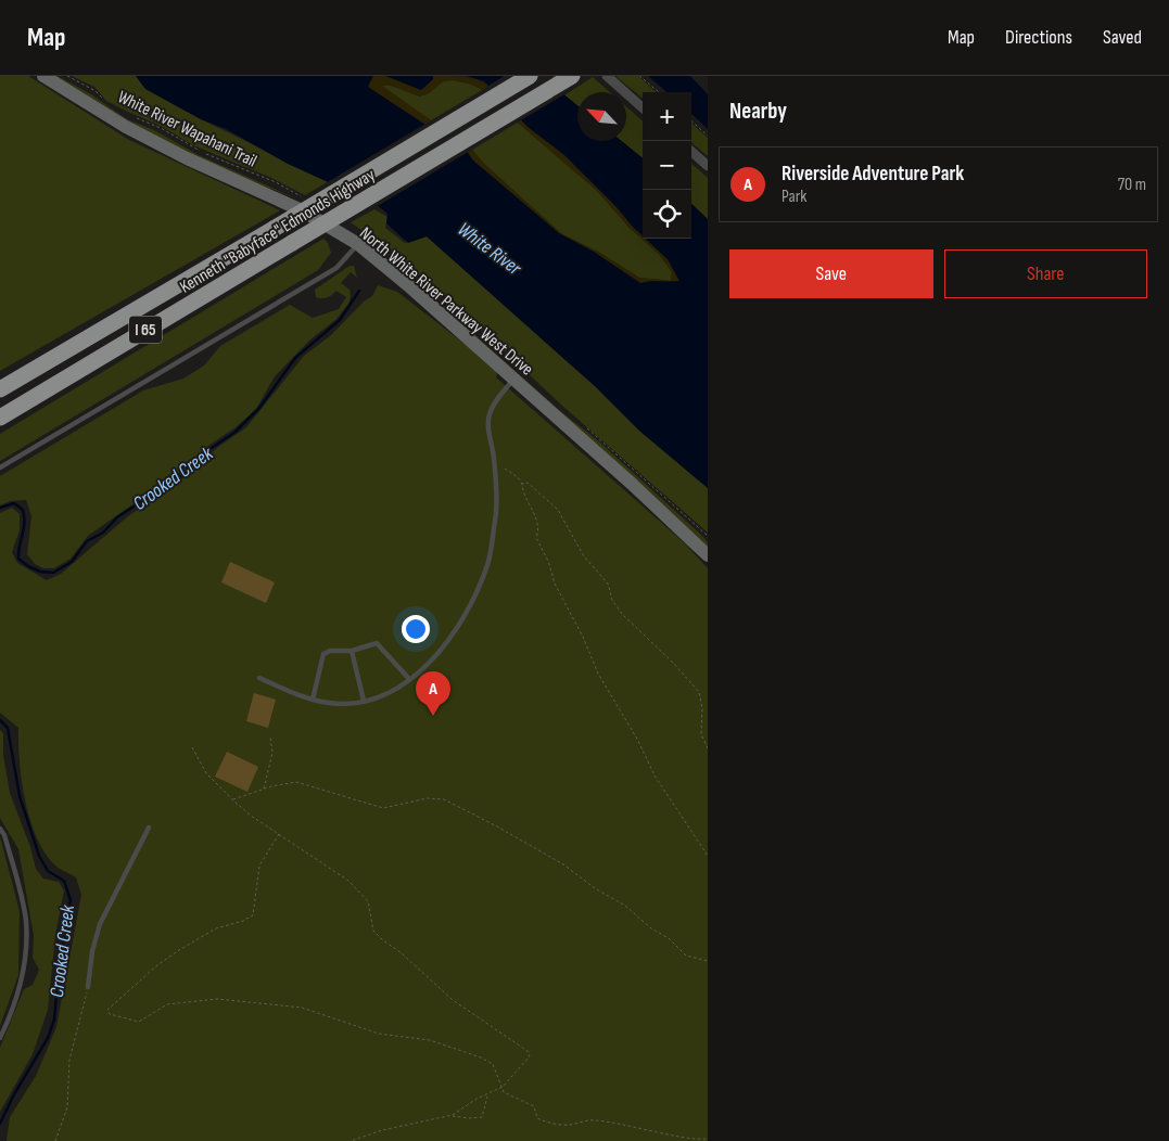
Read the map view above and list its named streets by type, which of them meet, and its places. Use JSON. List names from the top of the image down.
{
  "streets": {
    "highway": ["Kenneth \"Babyface\" Edmonds Highway", "I 65"],
    "street": ["North White River Parkway West Drive"],
    "path": ["White River Wapahani Trail"]
  },
  "water": ["White River", "Crooked Creek"],
  "north": "top left",
  "page": {
    "header": "Map",
    "nav": ["Map", "Directions", "Saved"],
    "heading": "Nearby",
    "map_buttons": ["+", "−"],
    "list": [
      {
        "mark": "A",
        "name": "Riverside Adventure Park",
        "note": "Park",
        "value": "70 m"
      }
    ],
    "buttons": ["Save", "Share"],
    "pins": "A"
  }
}
